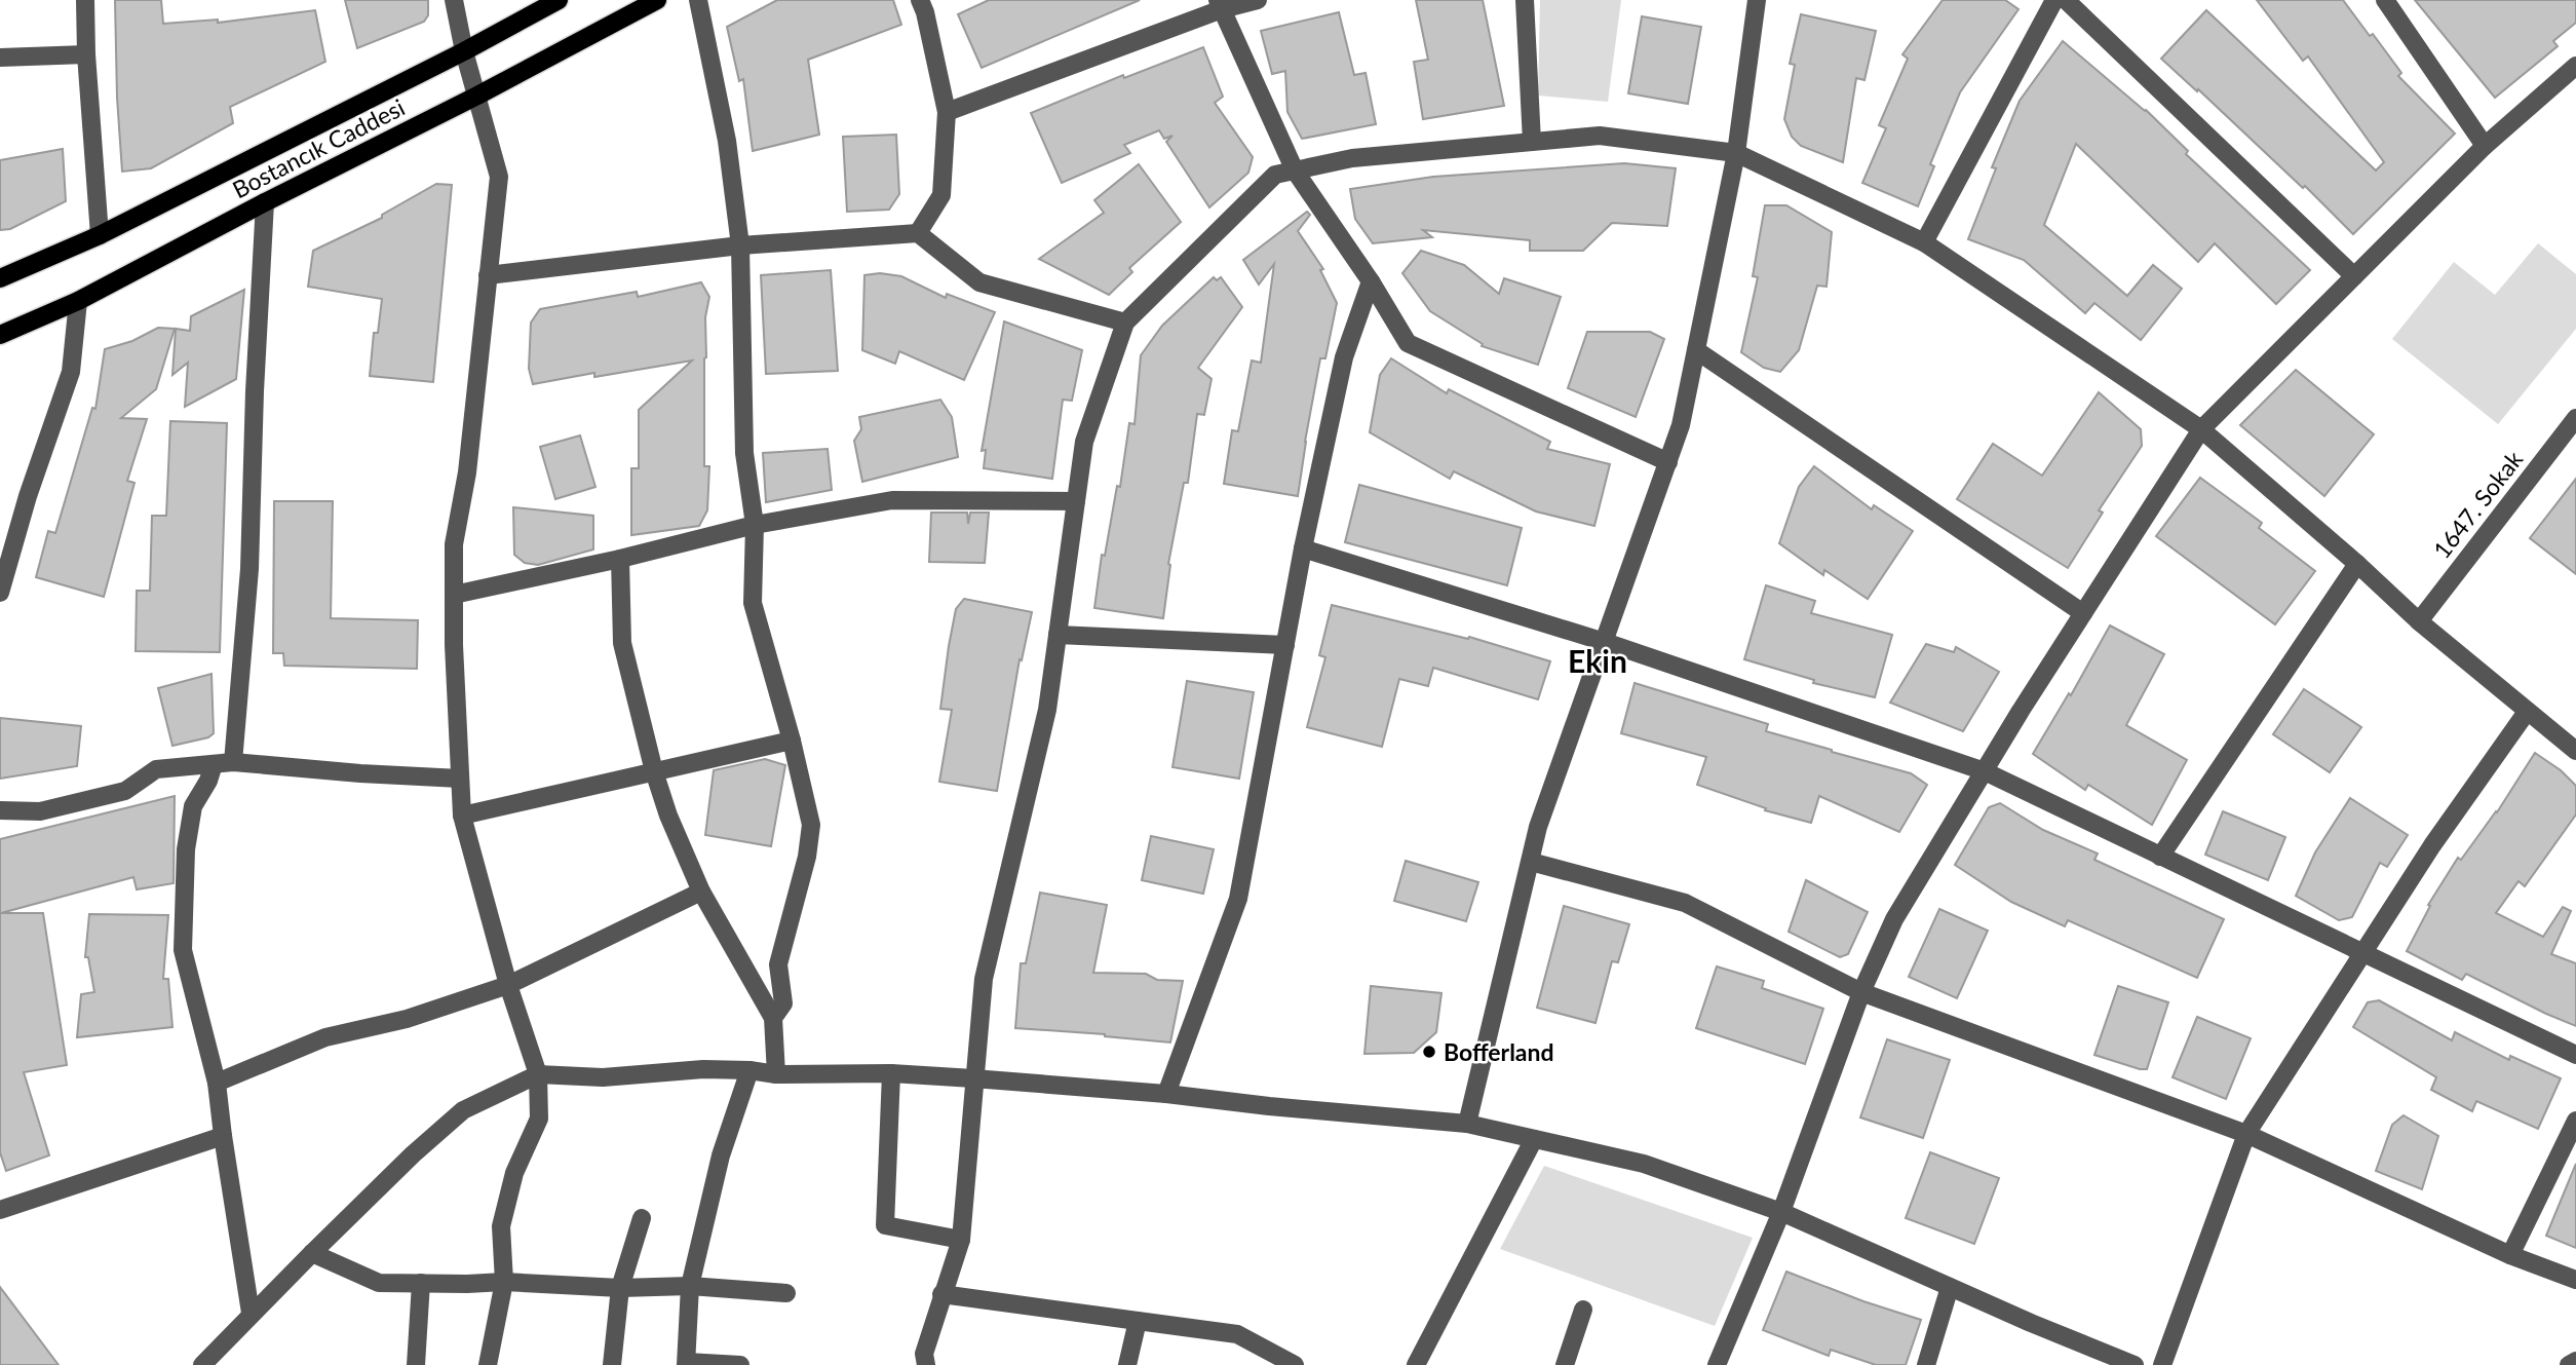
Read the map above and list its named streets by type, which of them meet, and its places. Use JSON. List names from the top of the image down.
{
  "streets": {
    "main road": ["Bostancık Caddesi"],
    "street": ["1647. Sokak"]
  },
  "districts": ["Ekin"],
  "places": ["Bofferland"]
}
